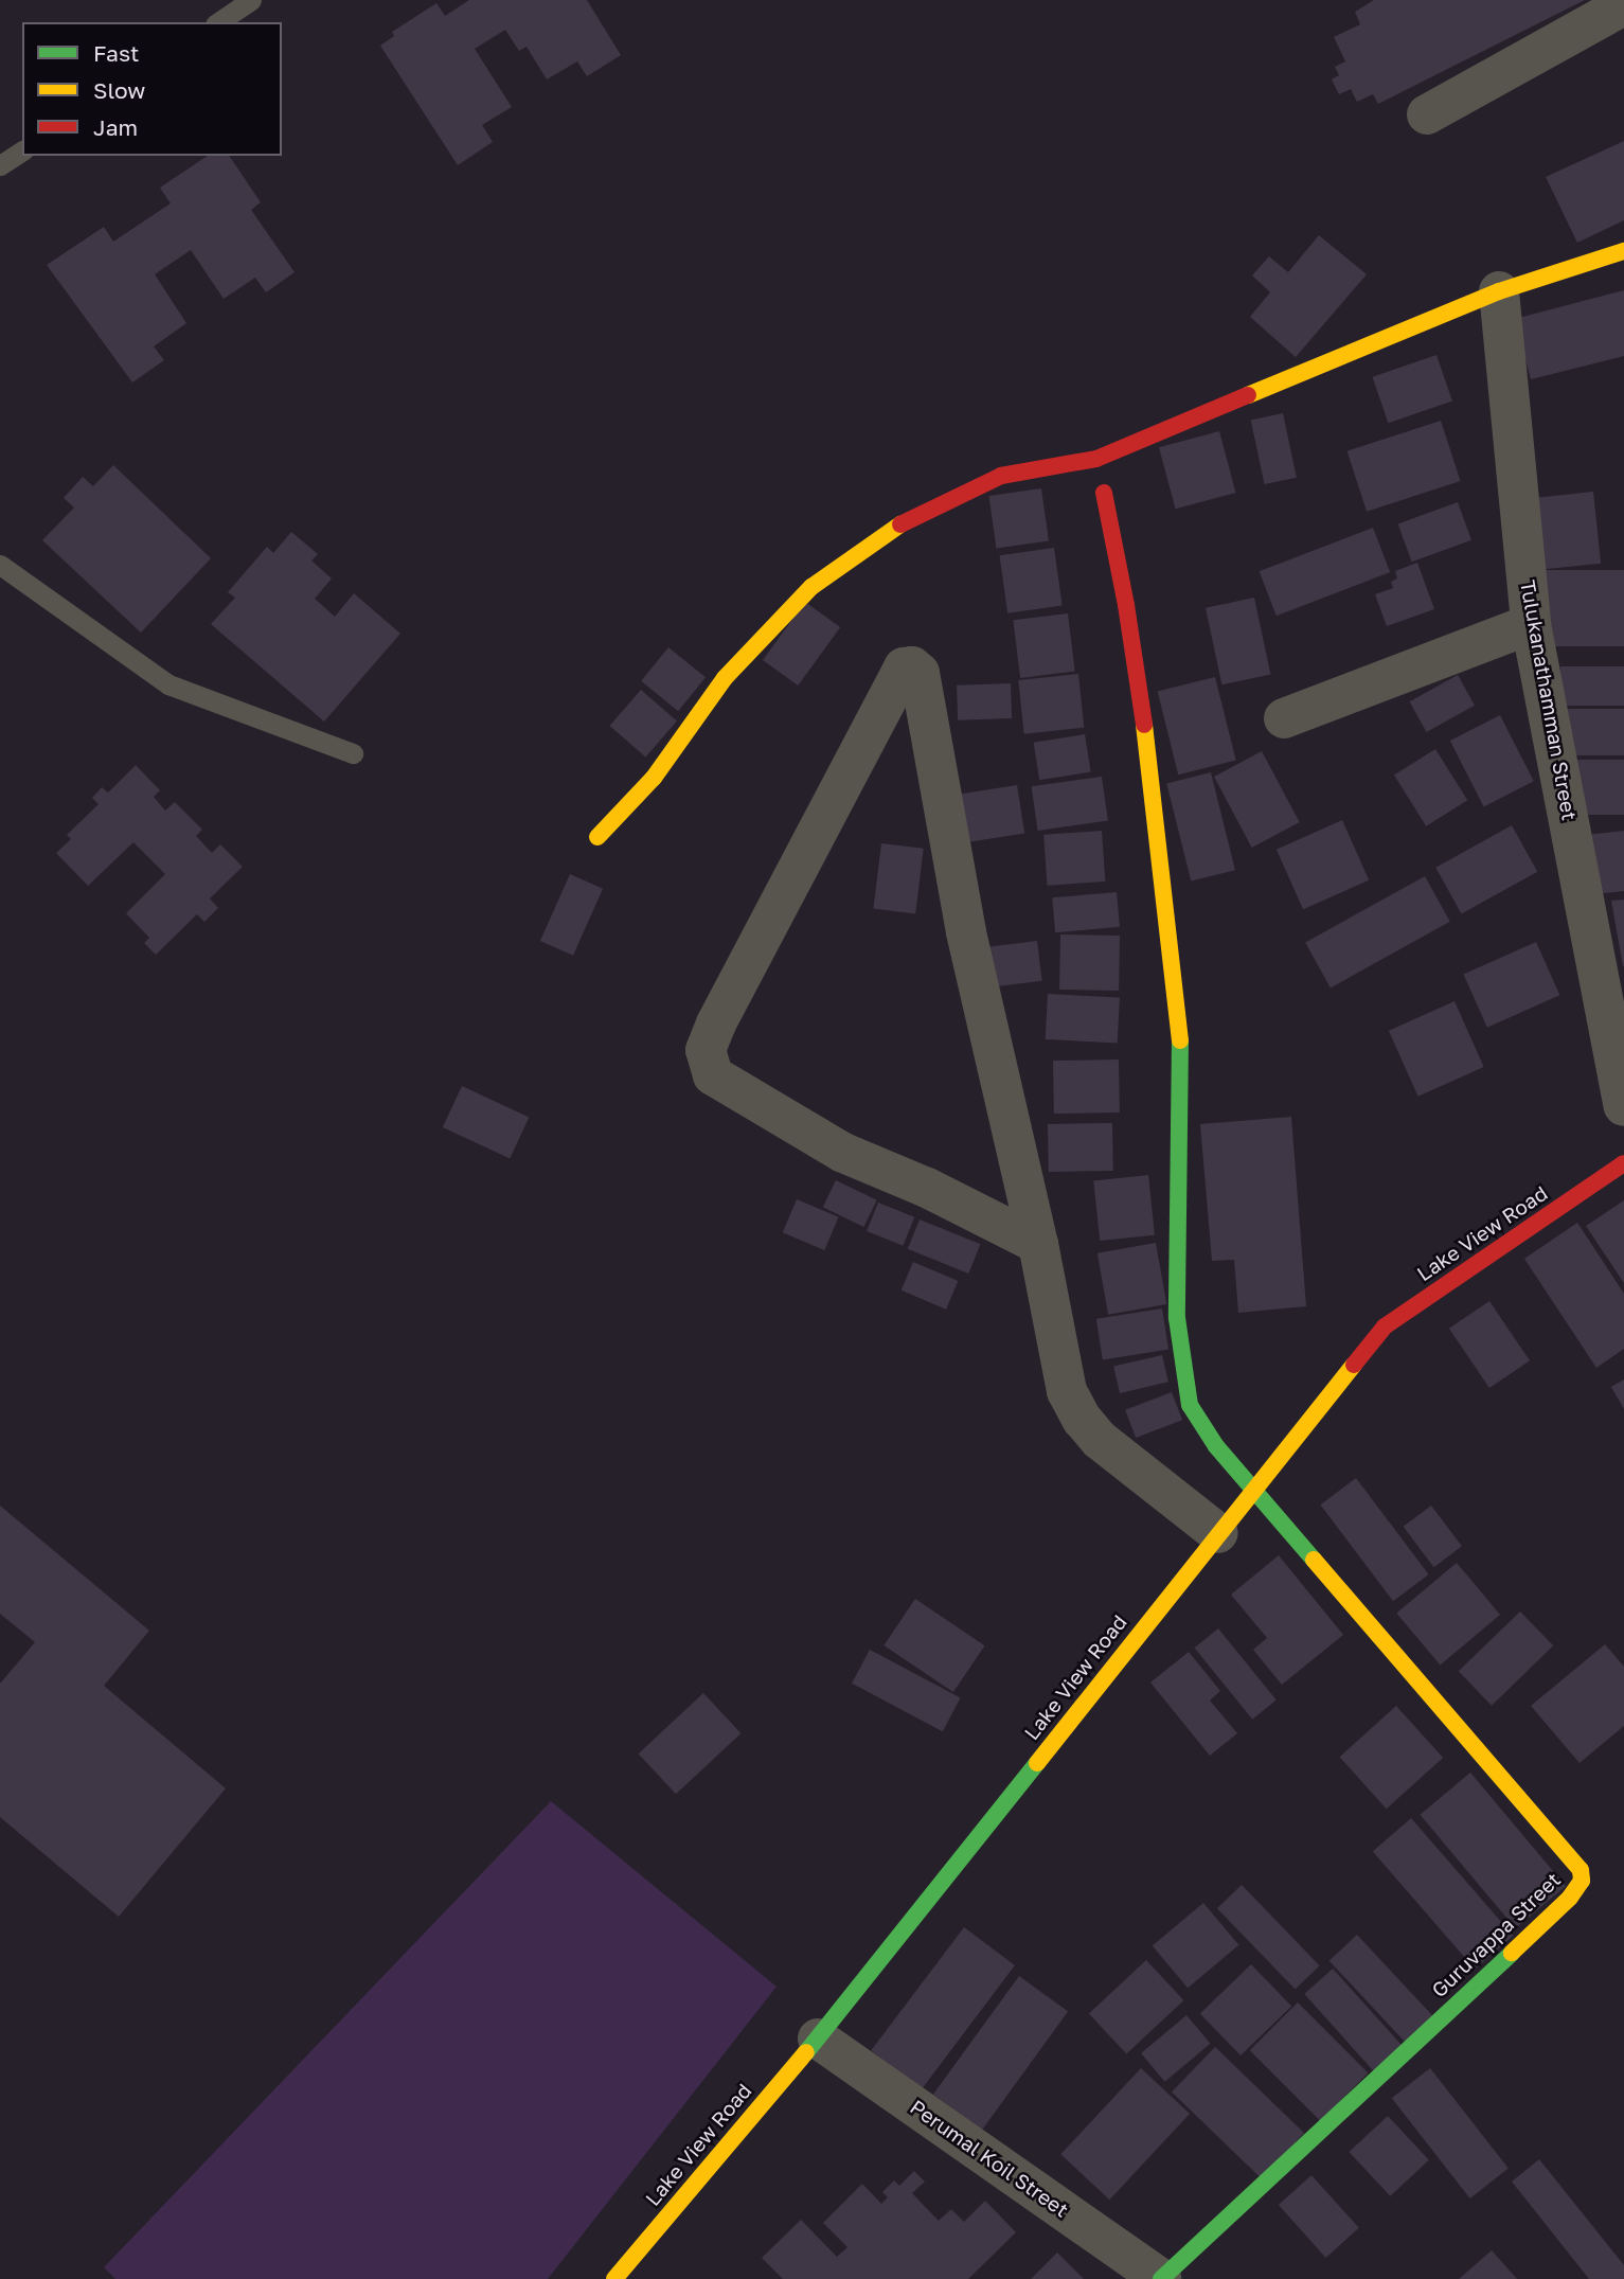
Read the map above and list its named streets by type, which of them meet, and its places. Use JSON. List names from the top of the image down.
{
  "streets": {
    "street": [
      "Tulukanathamman Street",
      "Lake View Road",
      "Guruvappa Street",
      "Perumal Koil Street"
    ]
  },
  "crossings": [
    ["Lake View Road", "Guruvappa Street"],
    ["Lake View Road", "Perumal Koil Street"],
    ["Guruvappa Street", "Perumal Koil Street"]
  ],
  "legend": ["Fast", "Slow", "Jam"]
}
